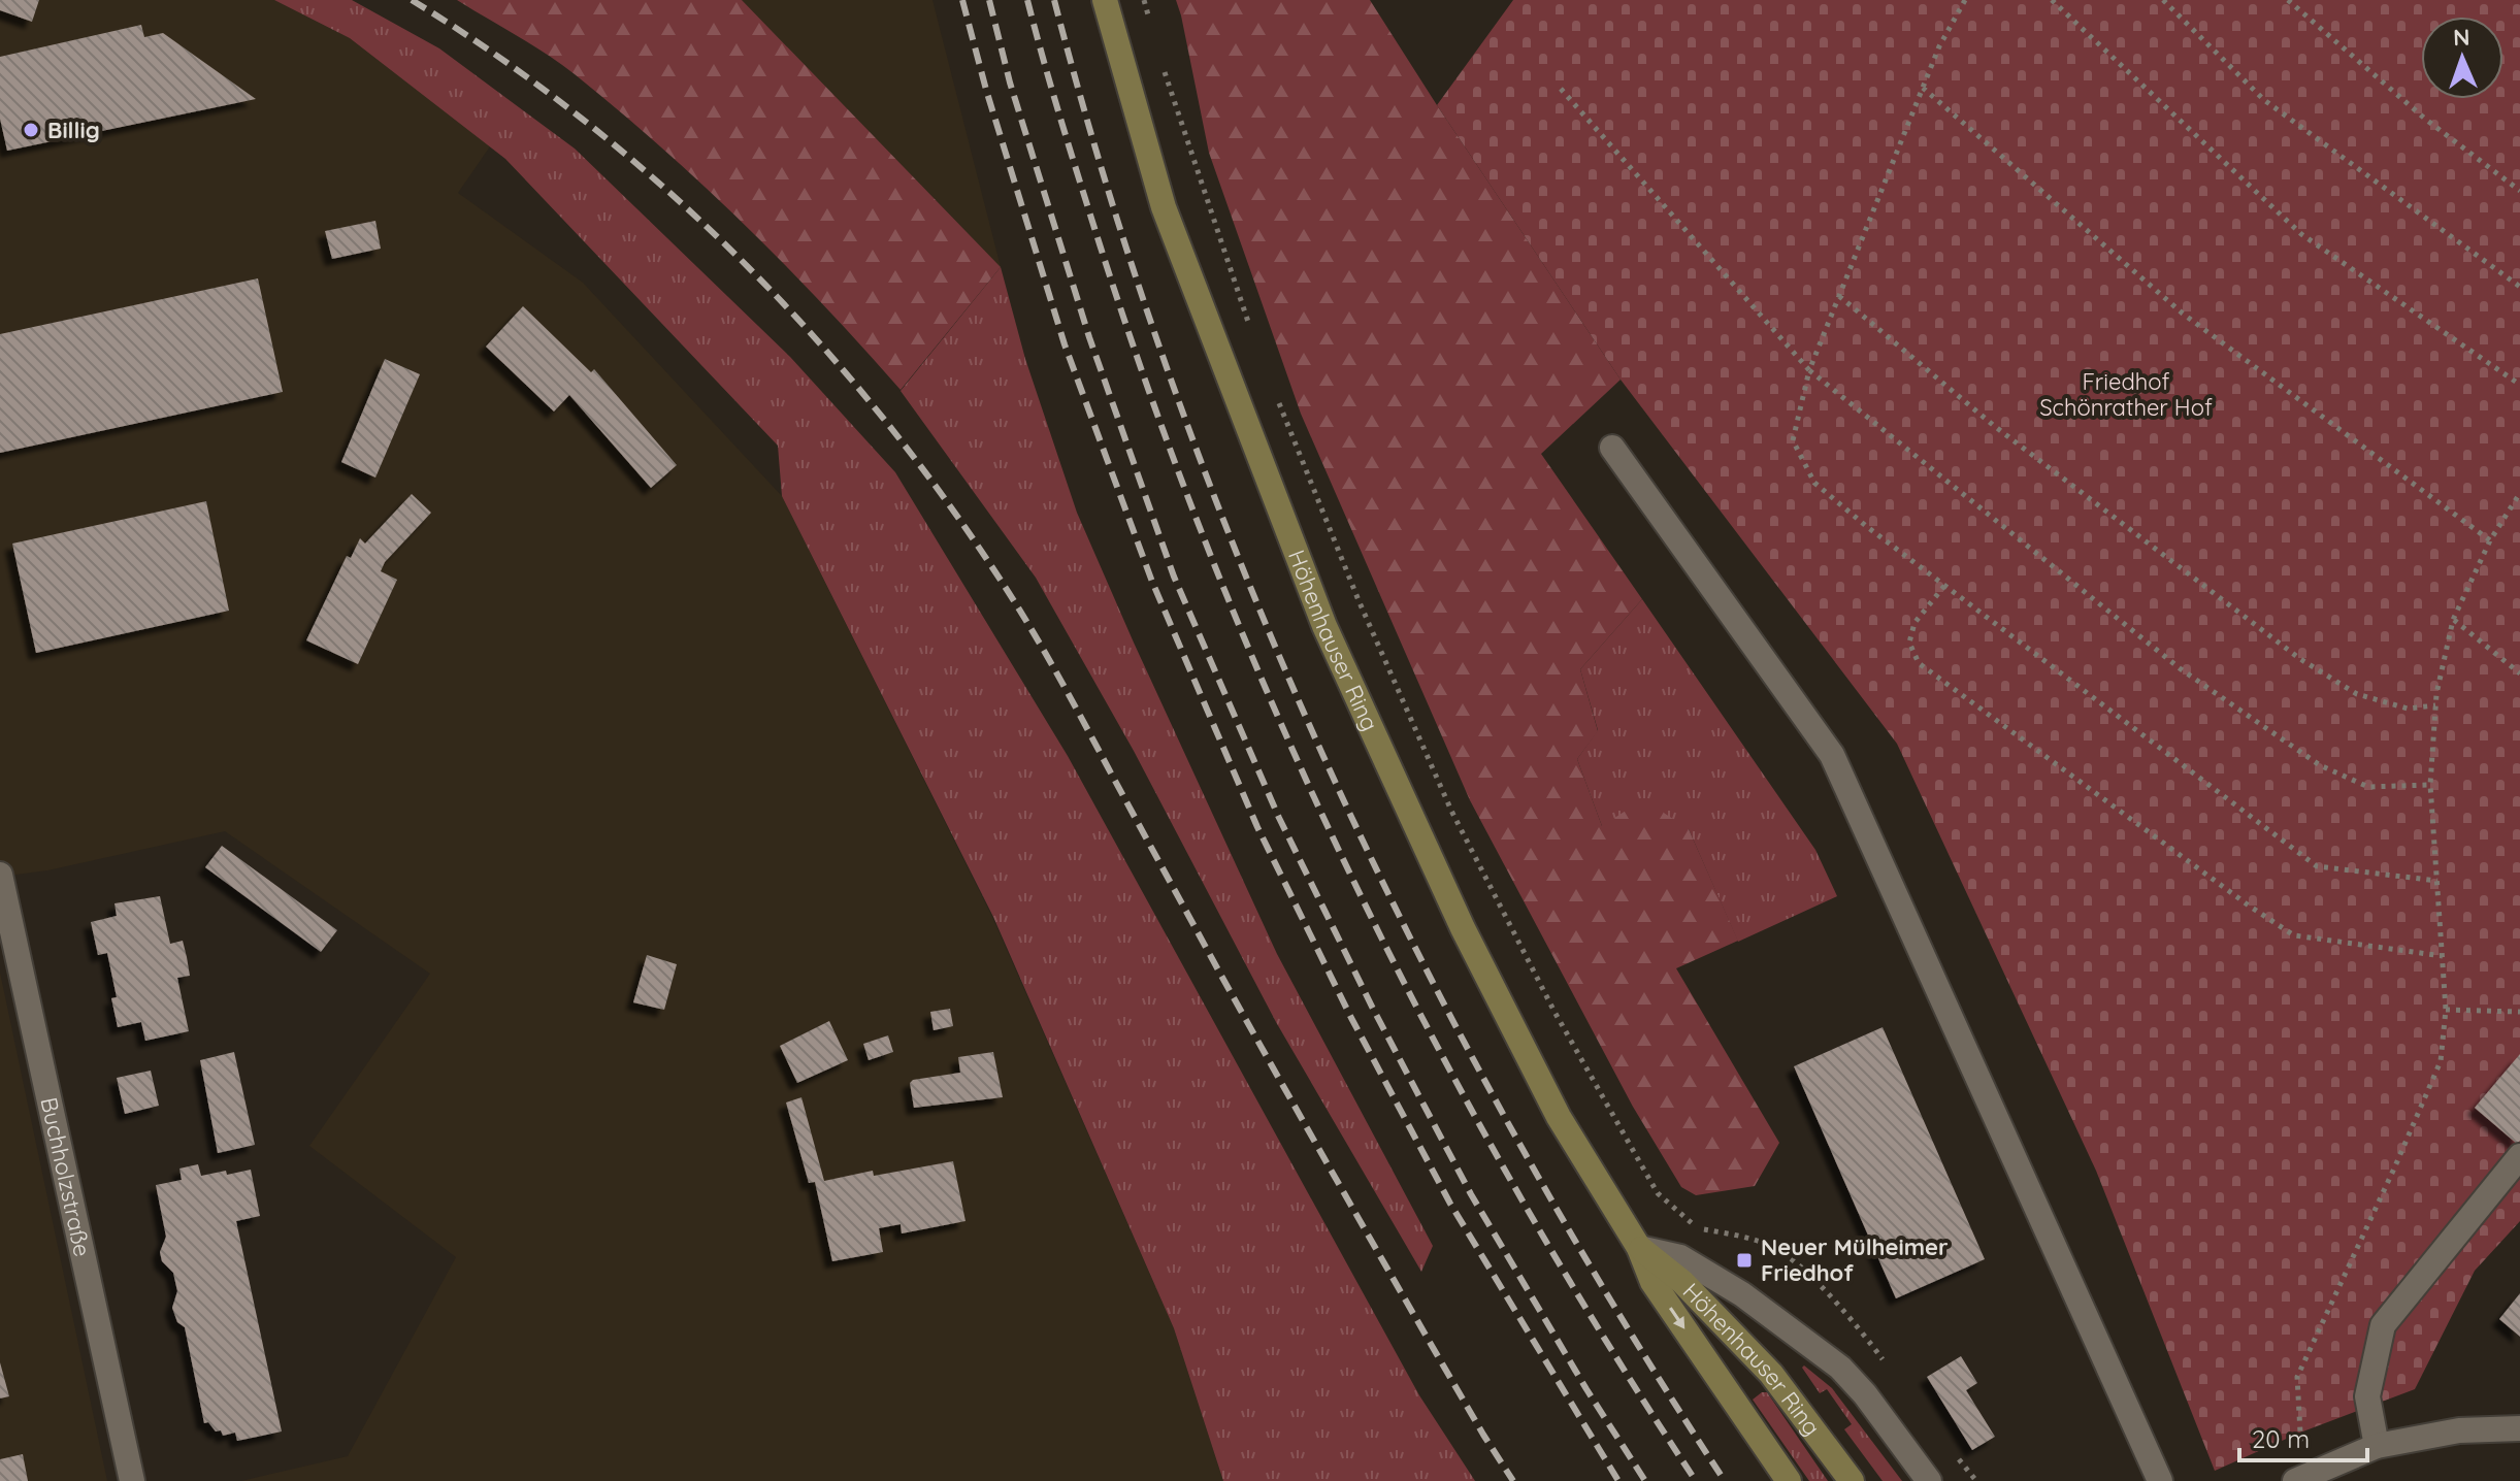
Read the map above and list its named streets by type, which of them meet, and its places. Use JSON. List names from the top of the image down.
{
  "streets": {
    "street": ["Höhenhauser Ring", "Buchholzstraße"]
  },
  "parks": ["Friedhof Schönrather Hof"],
  "places": {
    "other": ["Billig"],
    "transit": ["Neuer Mülheimer Friedhof"]
  },
  "scale_bar": "20 m",
  "north": "top"
}
